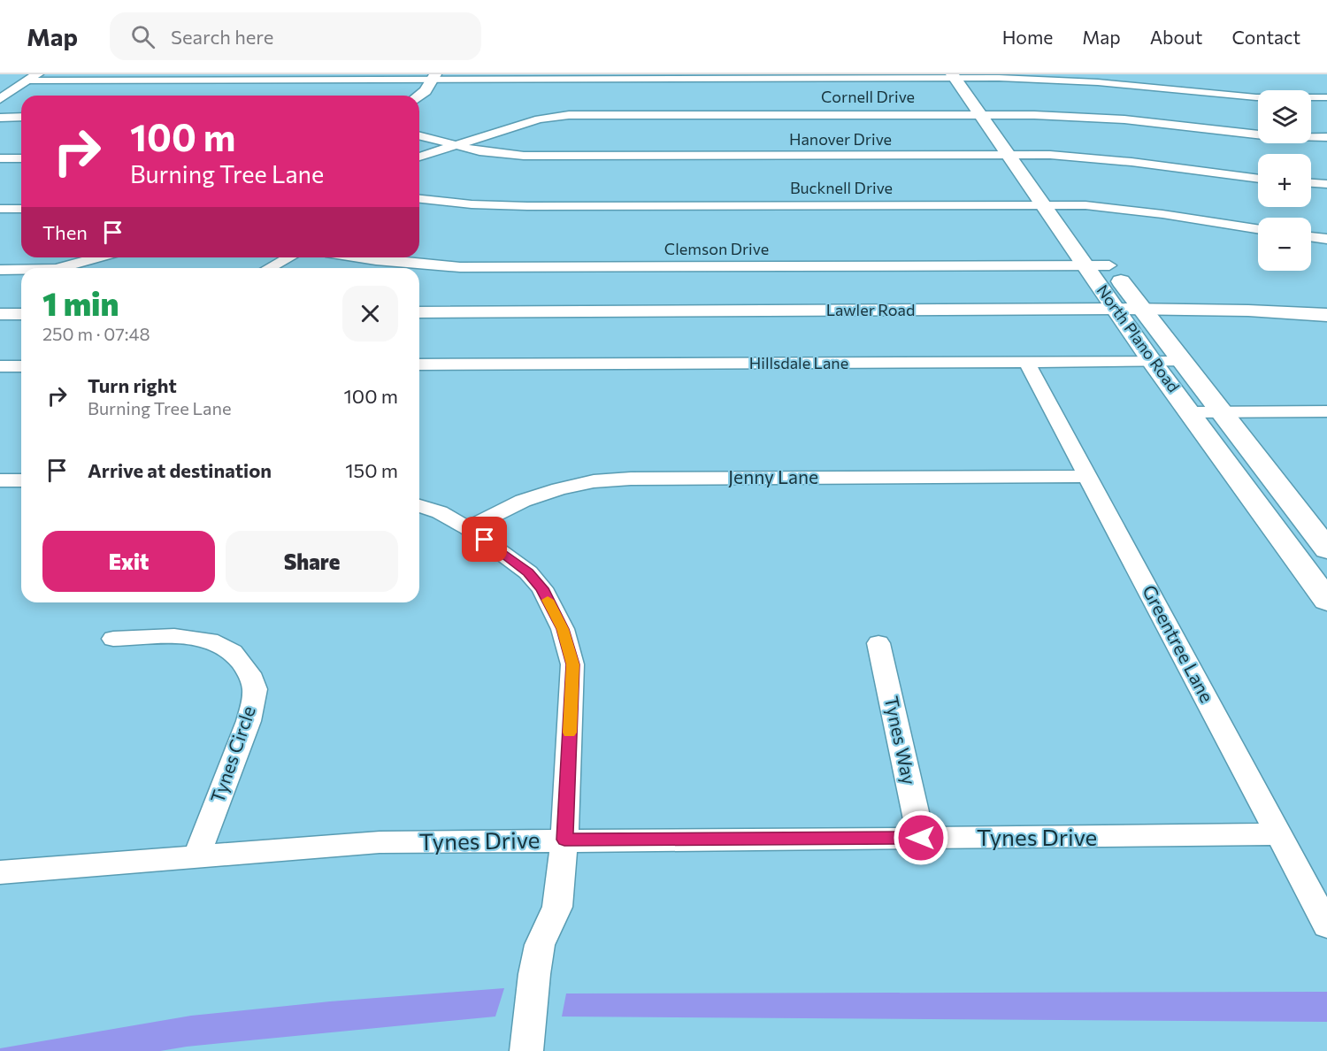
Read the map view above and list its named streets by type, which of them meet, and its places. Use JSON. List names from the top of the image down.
{
  "streets": {
    "main road": ["North Plano Road"],
    "street": [
      "Cornell Drive",
      "Hanover Drive",
      "Bucknell Drive",
      "Clemson Drive",
      "Lawler Road",
      "Hillsdale Lane",
      "Jenny Lane",
      "Greentree Lane",
      "Tynes Way",
      "Tynes Circle",
      "Tynes Drive"
    ]
  },
  "crossings": [
    ["Cornell Drive", "Hanover Drive"],
    ["Cornell Drive", "North Plano Road"],
    ["Hanover Drive", "North Plano Road"],
    ["Bucknell Drive", "North Plano Road"],
    ["Clemson Drive", "North Plano Road"],
    ["Lawler Road", "North Plano Road"],
    ["North Plano Road", "Hillsdale Lane"],
    ["Hillsdale Lane", "Greentree Lane"],
    ["Jenny Lane", "Greentree Lane"],
    ["Greentree Lane", "Tynes Drive"],
    ["Tynes Way", "Tynes Drive"],
    ["Tynes Circle", "Tynes Drive"]
  ],
  "page": {
    "header": "Map",
    "search": "Search here",
    "nav": [
      "Home",
      "Map",
      "About",
      "Contact"
    ],
    "map_buttons": ["+", "−"],
    "turn": ["100 m", "Burning Tree Lane"],
    "then": "Then",
    "heading": ["1 min", "250 m · 07:48"],
    "list": [
      {
        "name": "Turn right",
        "note": "Burning Tree Lane",
        "value": "100 m"
      },
      {
        "name": "Arrive at destination",
        "value": "150 m"
      }
    ],
    "buttons": ["Exit", "Share"]
  }
}
